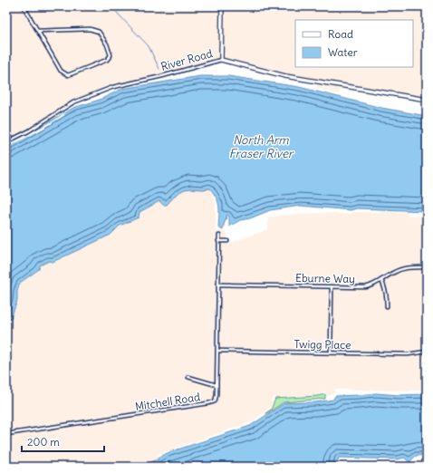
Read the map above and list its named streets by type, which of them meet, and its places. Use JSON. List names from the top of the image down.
{
  "streets": {
    "street": [
      "River Road",
      "Eburne Way",
      "Twigg Place",
      "Mitchell Road"
    ]
  },
  "crossings": [
    ["Eburne Way", "Mitchell Road"],
    ["Twigg Place", "Mitchell Road"]
  ],
  "water": ["North Arm Fraser River"],
  "legend": ["Road", "Water"],
  "scale_bar": "200 m"
}
